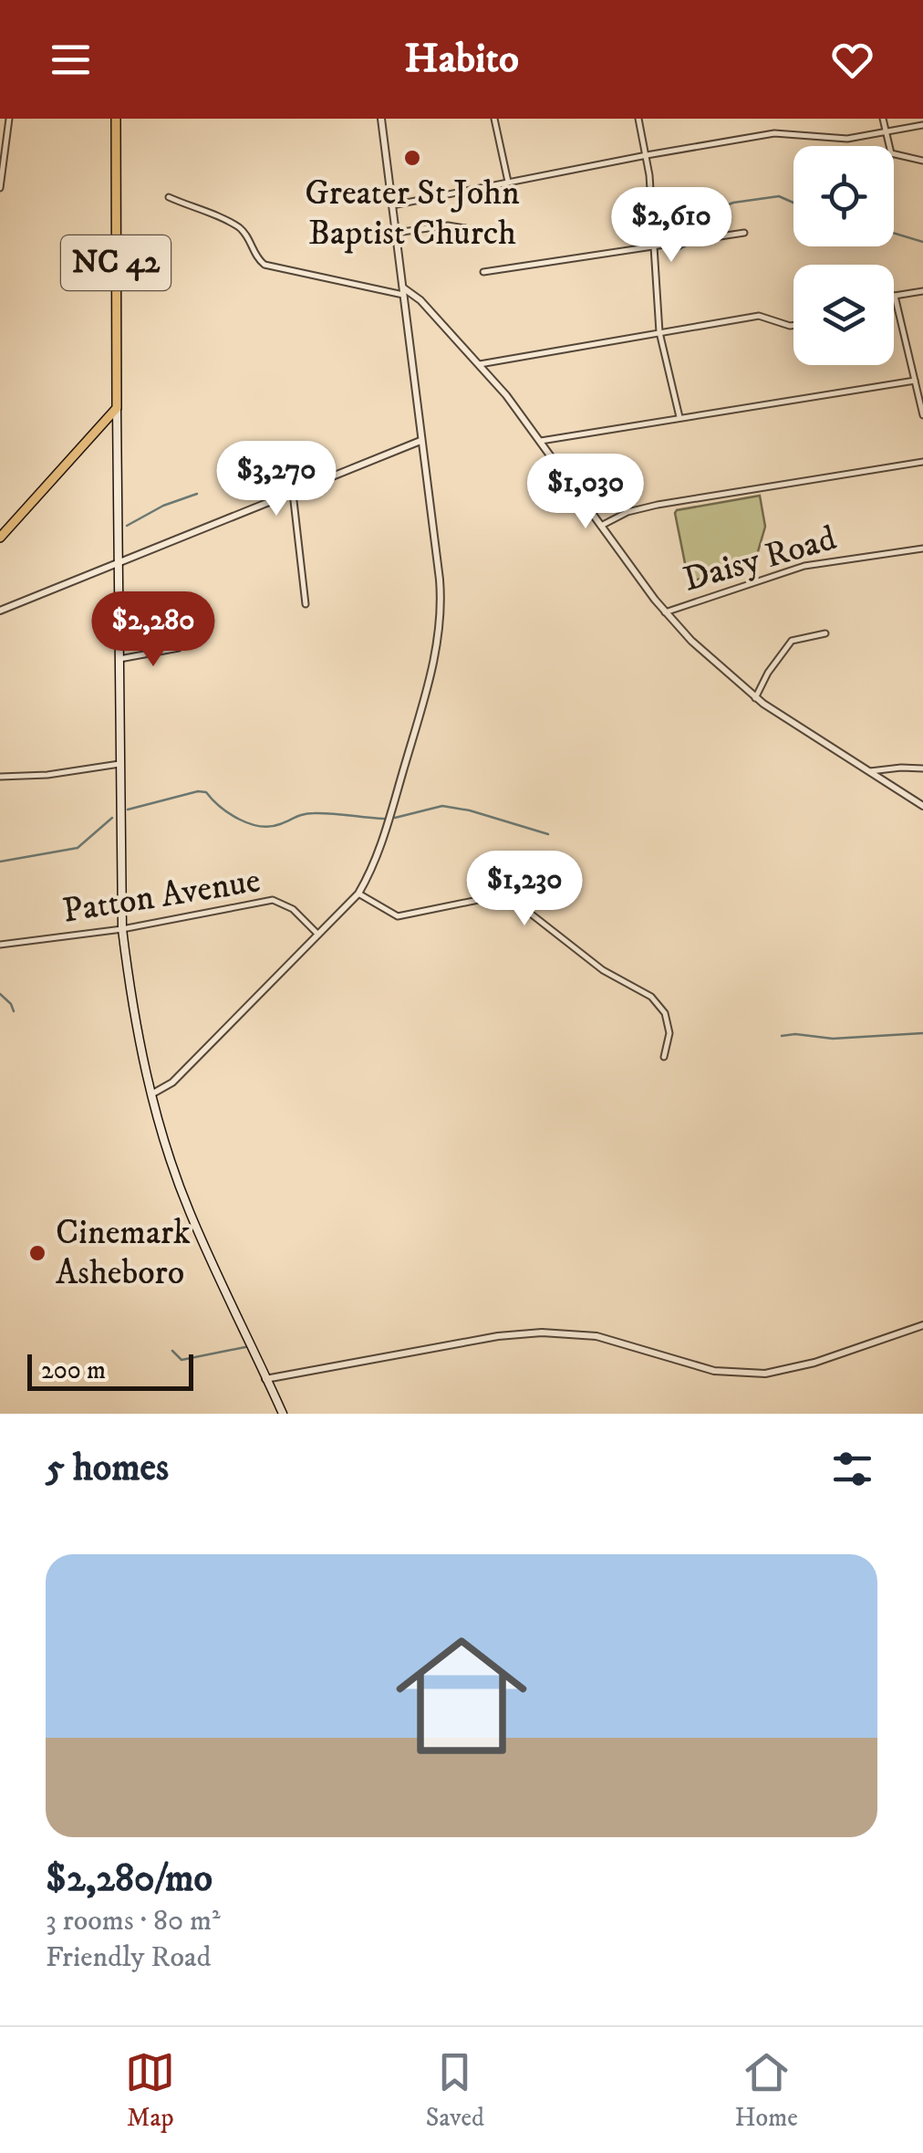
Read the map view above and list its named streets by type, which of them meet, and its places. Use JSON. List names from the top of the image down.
{
  "streets": {
    "main road": ["NC 42"],
    "street": ["Daisy Road", "Patton Avenue"]
  },
  "places": ["Greater St John Baptist Church", "Cinemark Asheboro"],
  "scale_bar": "200 m",
  "page": {
    "header": "Habito",
    "price": [
      "$2,610",
      "$3,270",
      "$1,030",
      "$2,280",
      "$1,230"
    ],
    "scale": "200 m",
    "heading": "5 homes",
    "list": [
      {
        "name": "$2,280/mo",
        "note": "3 rooms · 80 m² · Friendly Road"
      }
    ],
    "tabs": ["Map", "Saved", "Home"]
  }
}
